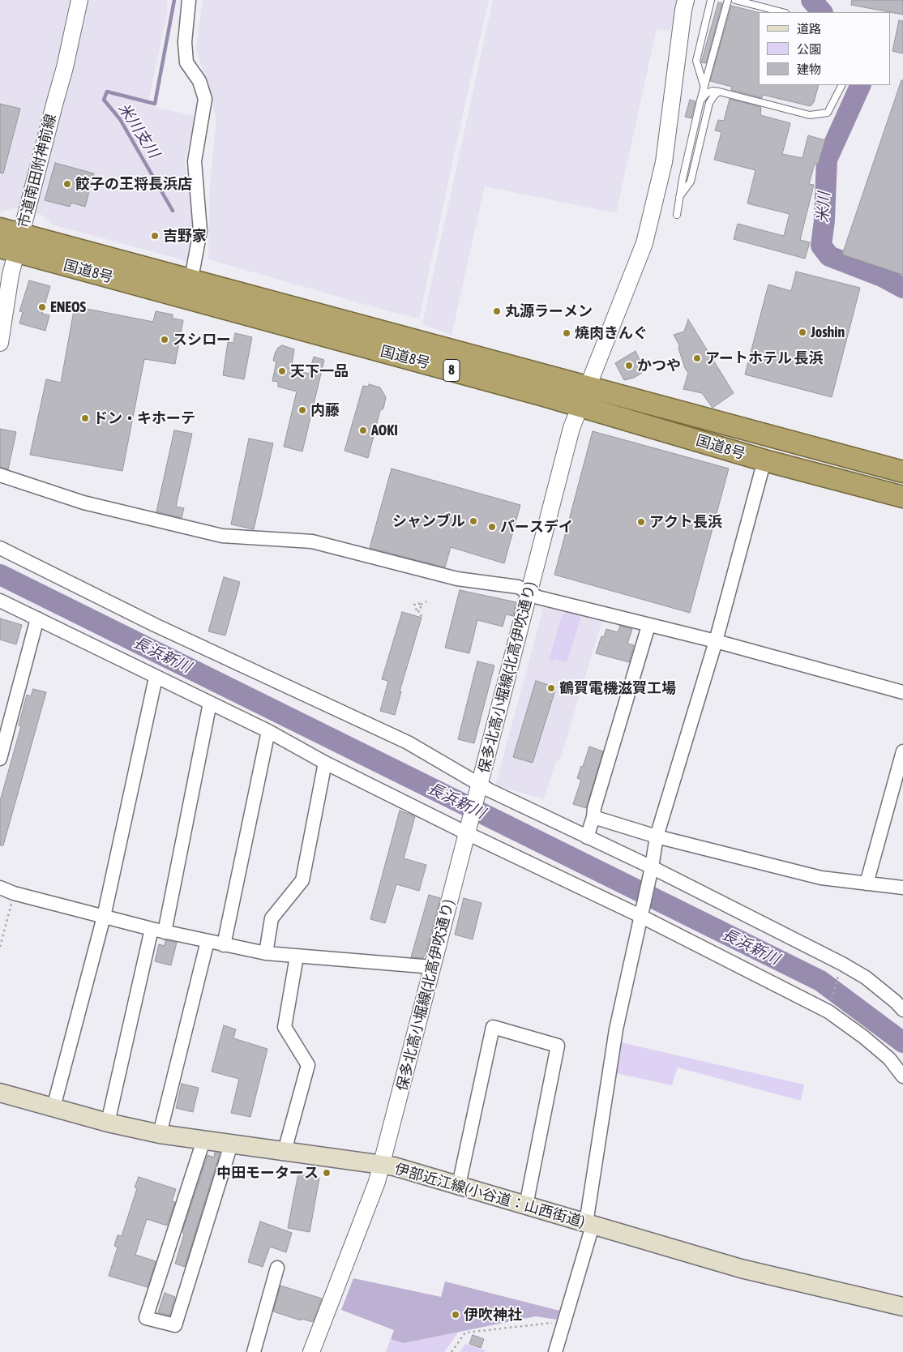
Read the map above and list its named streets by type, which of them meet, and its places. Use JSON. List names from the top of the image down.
{
  "streets": {
    "highway": ["国道8号", "8"],
    "main road": ["伊部近江線(小谷道：山西街道)"],
    "street": ["市道南田附神前線", "保多北高小堀線(北高伊吹通り)"]
  },
  "crossings": [
    ["市道南田附神前線", "国道8号"],
    ["国道8号", "保多北高小堀線(北高伊吹通り)"],
    ["保多北高小堀線(北高伊吹通り)", "伊部近江線(小谷道：山西街道)"]
  ],
  "water": ["米川支川", "米川", "長浜新川"],
  "places": [
    "餃子の王将長浜店",
    "吉野家",
    "ENEOS",
    "丸源ラーメン",
    "Joshin",
    "焼肉きんぐ",
    "スシロー",
    "アートホテル 長浜",
    "かつや",
    "天下一品",
    "内藤",
    "ドン・キホーテ",
    "AOKI",
    "シャンブル",
    "アクト長浜",
    "バースデイ",
    "鶴賀電機滋賀工場",
    "中田モータース",
    "伊吹神社"
  ],
  "legend": ["道路", "公園", "建物"]
}
